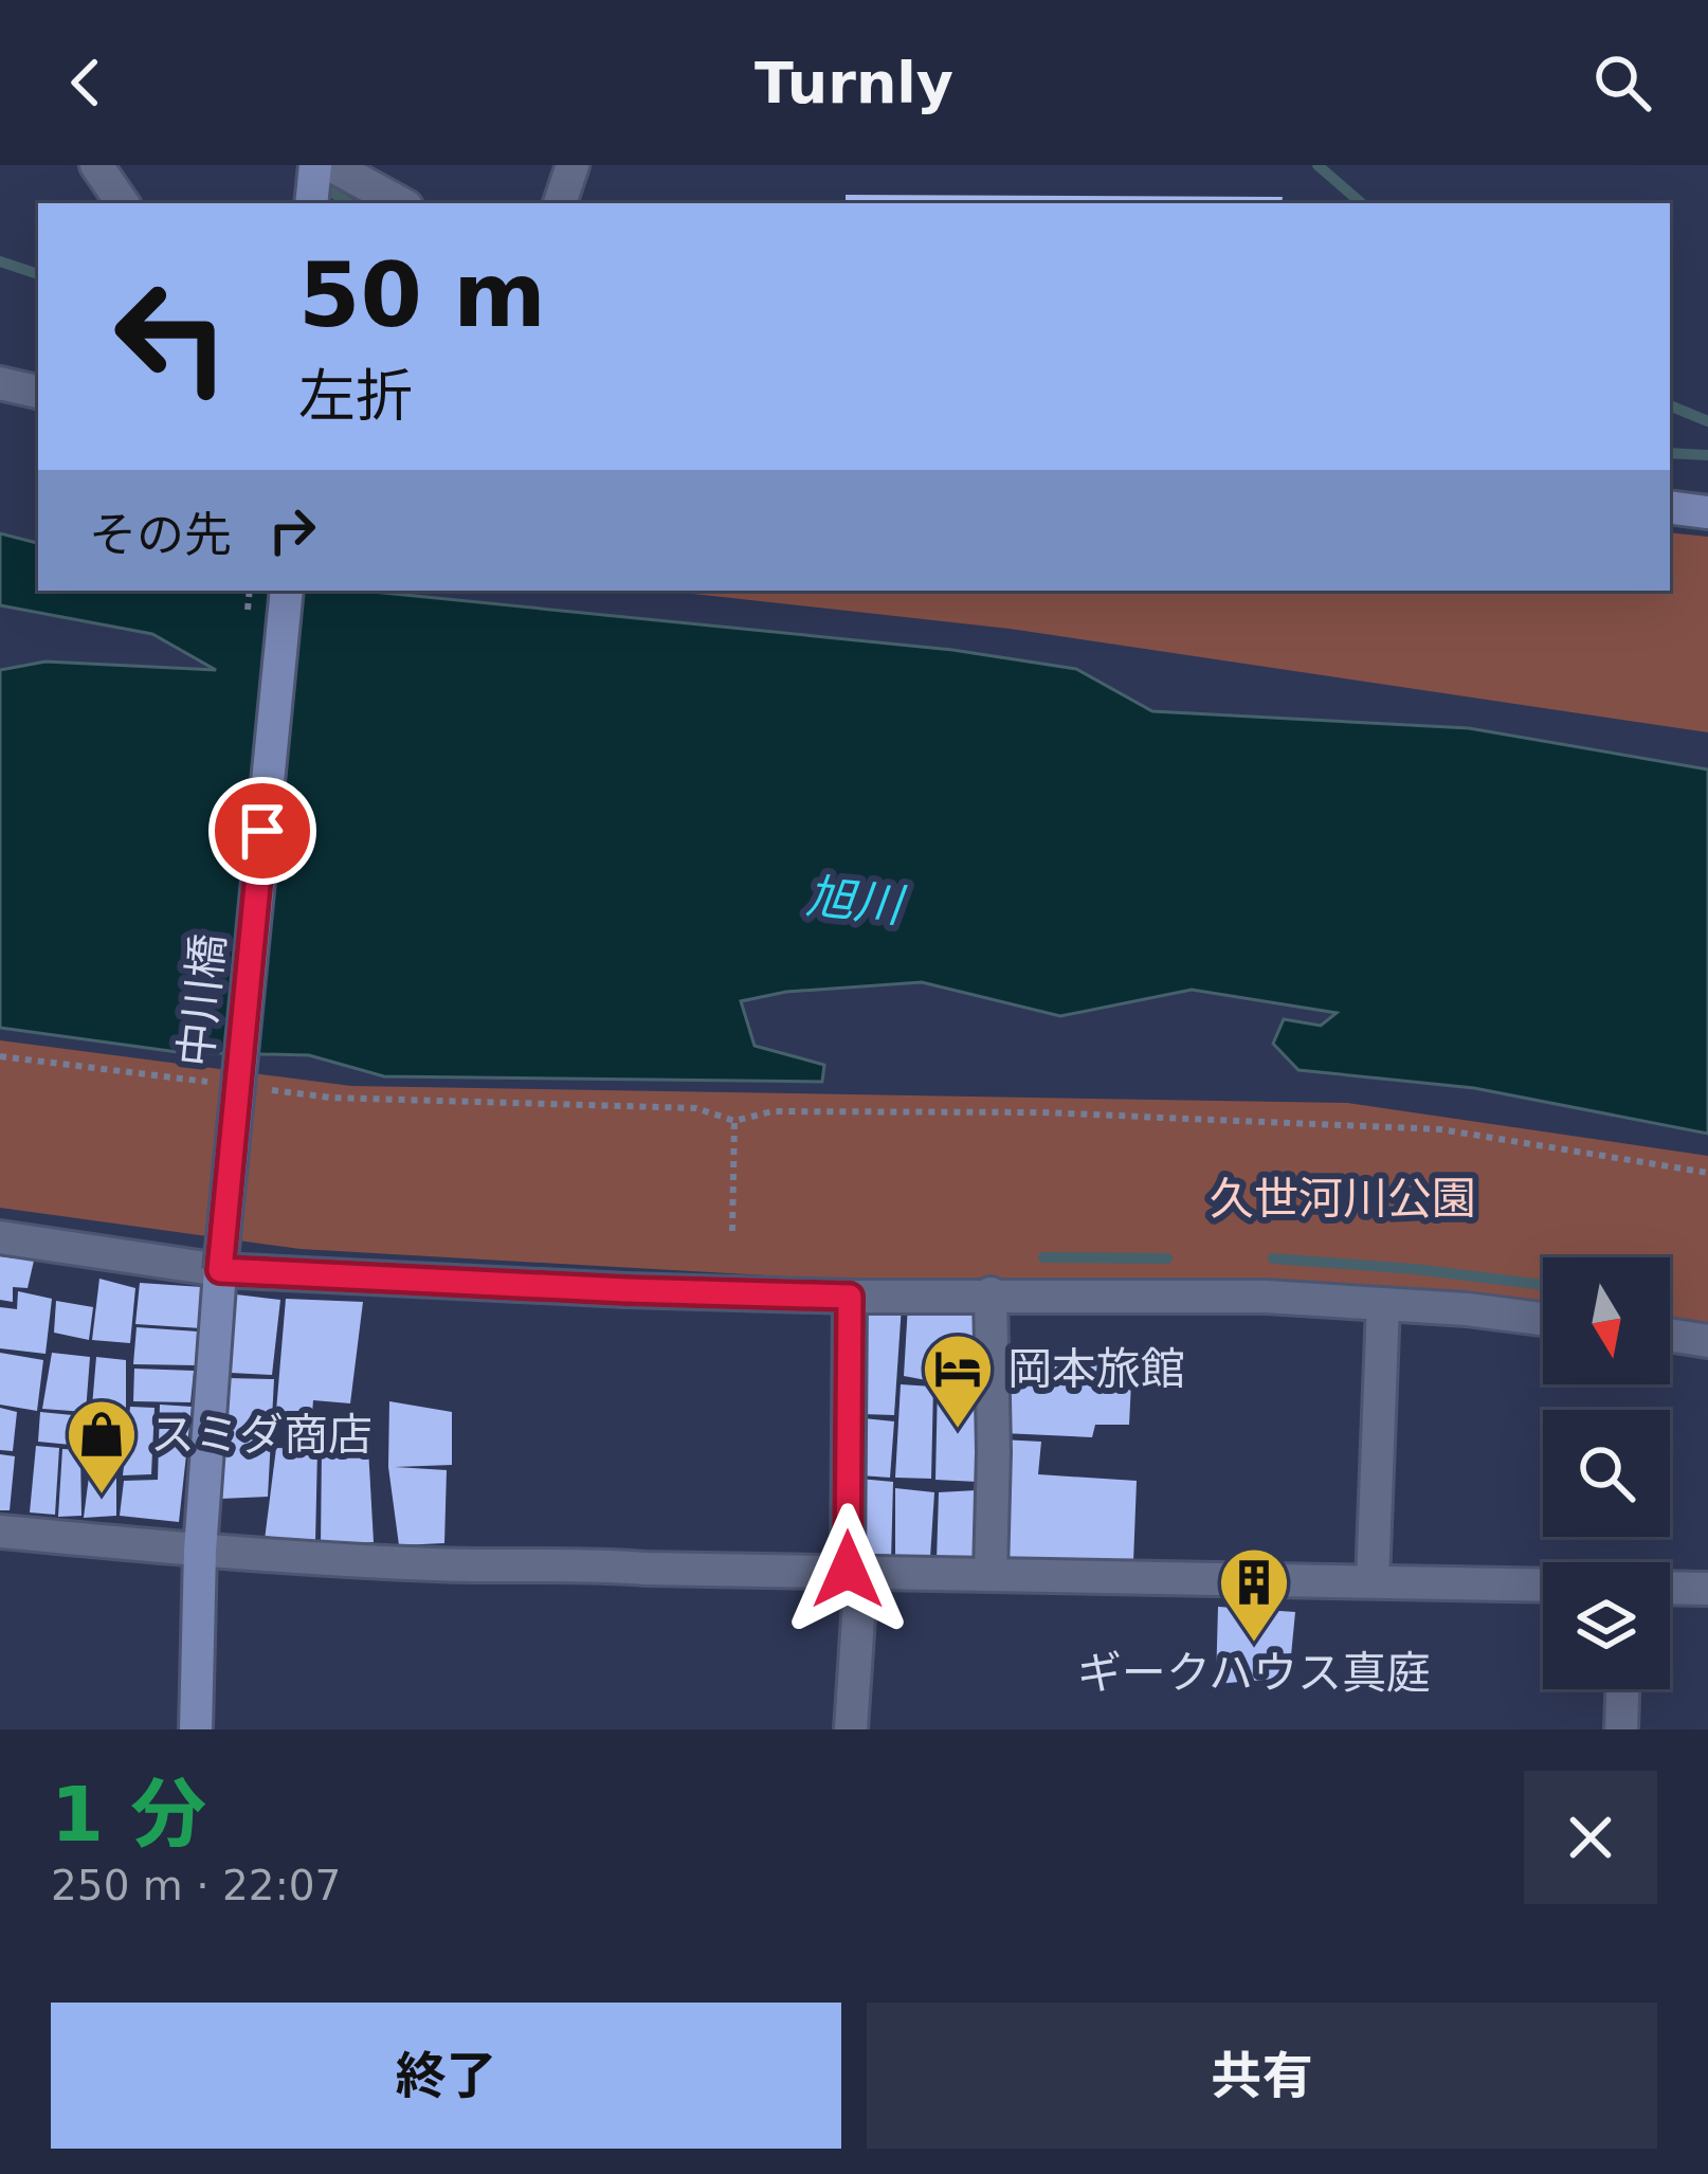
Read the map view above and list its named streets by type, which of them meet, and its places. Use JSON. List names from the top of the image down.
{
  "streets": {
    "street": ["中川橋"]
  },
  "water": ["旭川"],
  "parks": ["久世河川公園"],
  "places": {
    "hotel": ["岡本旅館"],
    "shop": ["スミダ商店"],
    "building": ["ギークハウス真庭"]
  },
  "north": "bottom",
  "page": {
    "header": "Turnly",
    "turn": ["50 m", "左折"],
    "then": "その先",
    "heading": ["1 分", "250 m · 22:07"],
    "buttons": ["終了", "共有"]
  }
}
